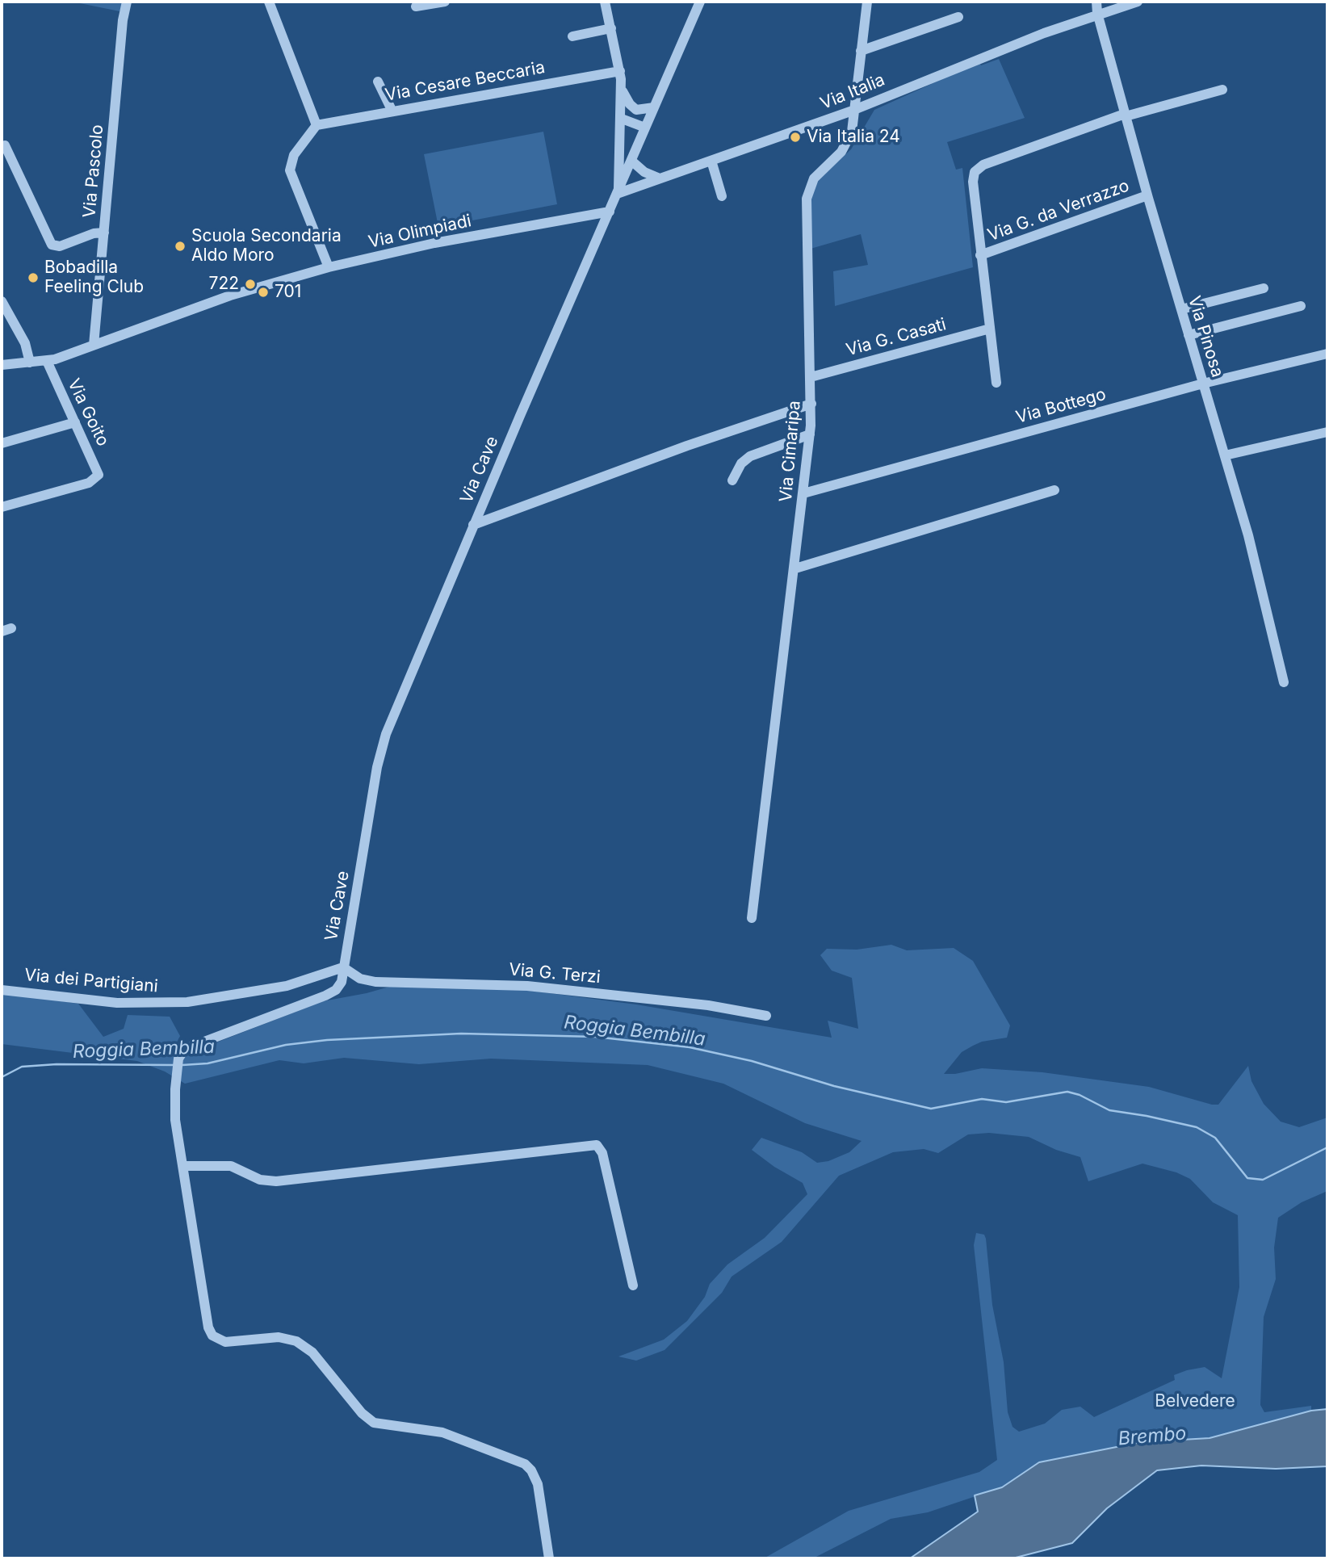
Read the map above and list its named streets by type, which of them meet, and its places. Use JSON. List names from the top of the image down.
{
  "streets": {
    "street": [
      "Via Cesare Beccaria",
      "Via Italia",
      "Via Pascolo",
      "Via G. da Verrazzo",
      "Via Olimpiadi",
      "Via Pinosa",
      "Via G. Casati",
      "Via Bottego",
      "Via Goito",
      "Via Cimaripa",
      "Via Cave",
      "Via G. Terzi",
      "Via dei Partigiani"
    ]
  },
  "crossings": [
    ["Via Italia", "Via Pinosa"],
    ["Via Italia", "Via Cimaripa"],
    ["Via Italia", "Via Cave"],
    ["Via Pascolo", "Via Olimpiadi"],
    ["Via G. da Verrazzo", "Via Pinosa"],
    ["Via Olimpiadi", "Via Goito"],
    ["Via Olimpiadi", "Via Cave"],
    ["Via Pinosa", "Via Bottego"],
    ["Via G. Casati", "Via Cimaripa"],
    ["Via Bottego", "Via Cimaripa"],
    ["Via Cave", "Via G. Terzi"],
    ["Via Cave", "Via dei Partigiani"],
    ["Via G. Terzi", "Via dei Partigiani"]
  ],
  "water": ["Roggia Bembilla", "Brembo"],
  "parks": ["Belvedere"],
  "places": [
    "Via Italia 24",
    "Scuola Secondaria Aldo Moro",
    "Bobadilla Feeling Club",
    "722",
    "701"
  ]
}
